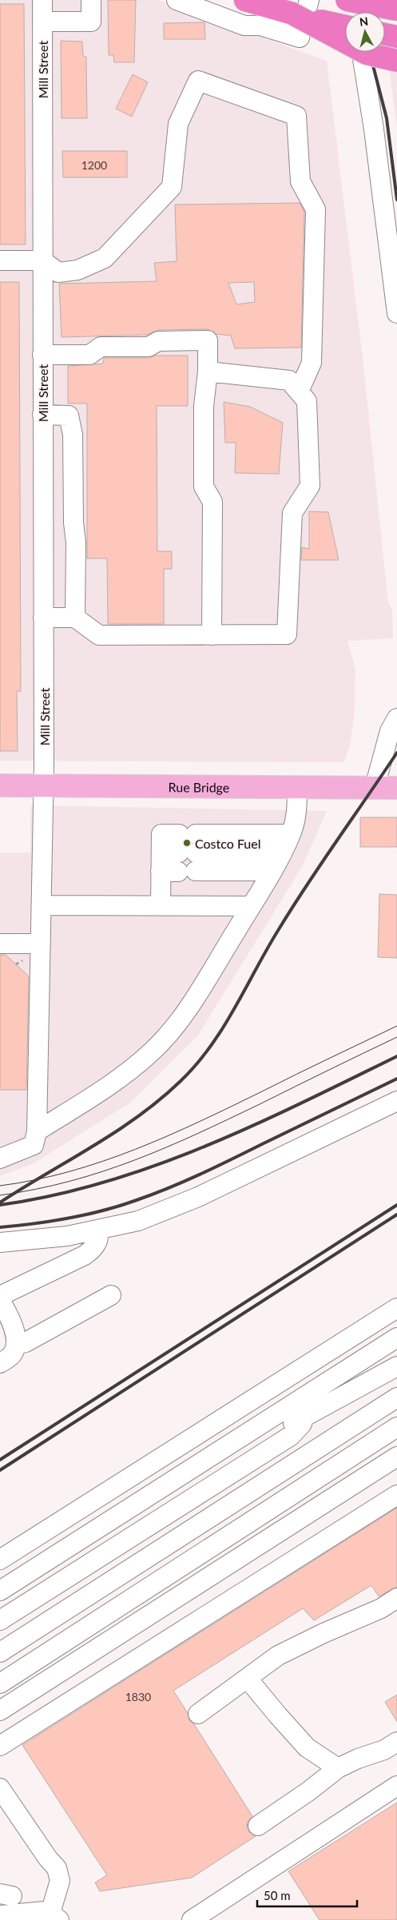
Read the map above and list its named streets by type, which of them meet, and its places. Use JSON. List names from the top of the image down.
{
  "streets": {
    "main road": ["Rue Bridge"],
    "street": ["Mill Street"]
  },
  "crossings": [
    ["Mill Street", "Rue Bridge"]
  ],
  "places": ["Costco Fuel"],
  "house_numbers": ["1200", "1830"],
  "scale_bar": "50 m",
  "north": "top"
}
